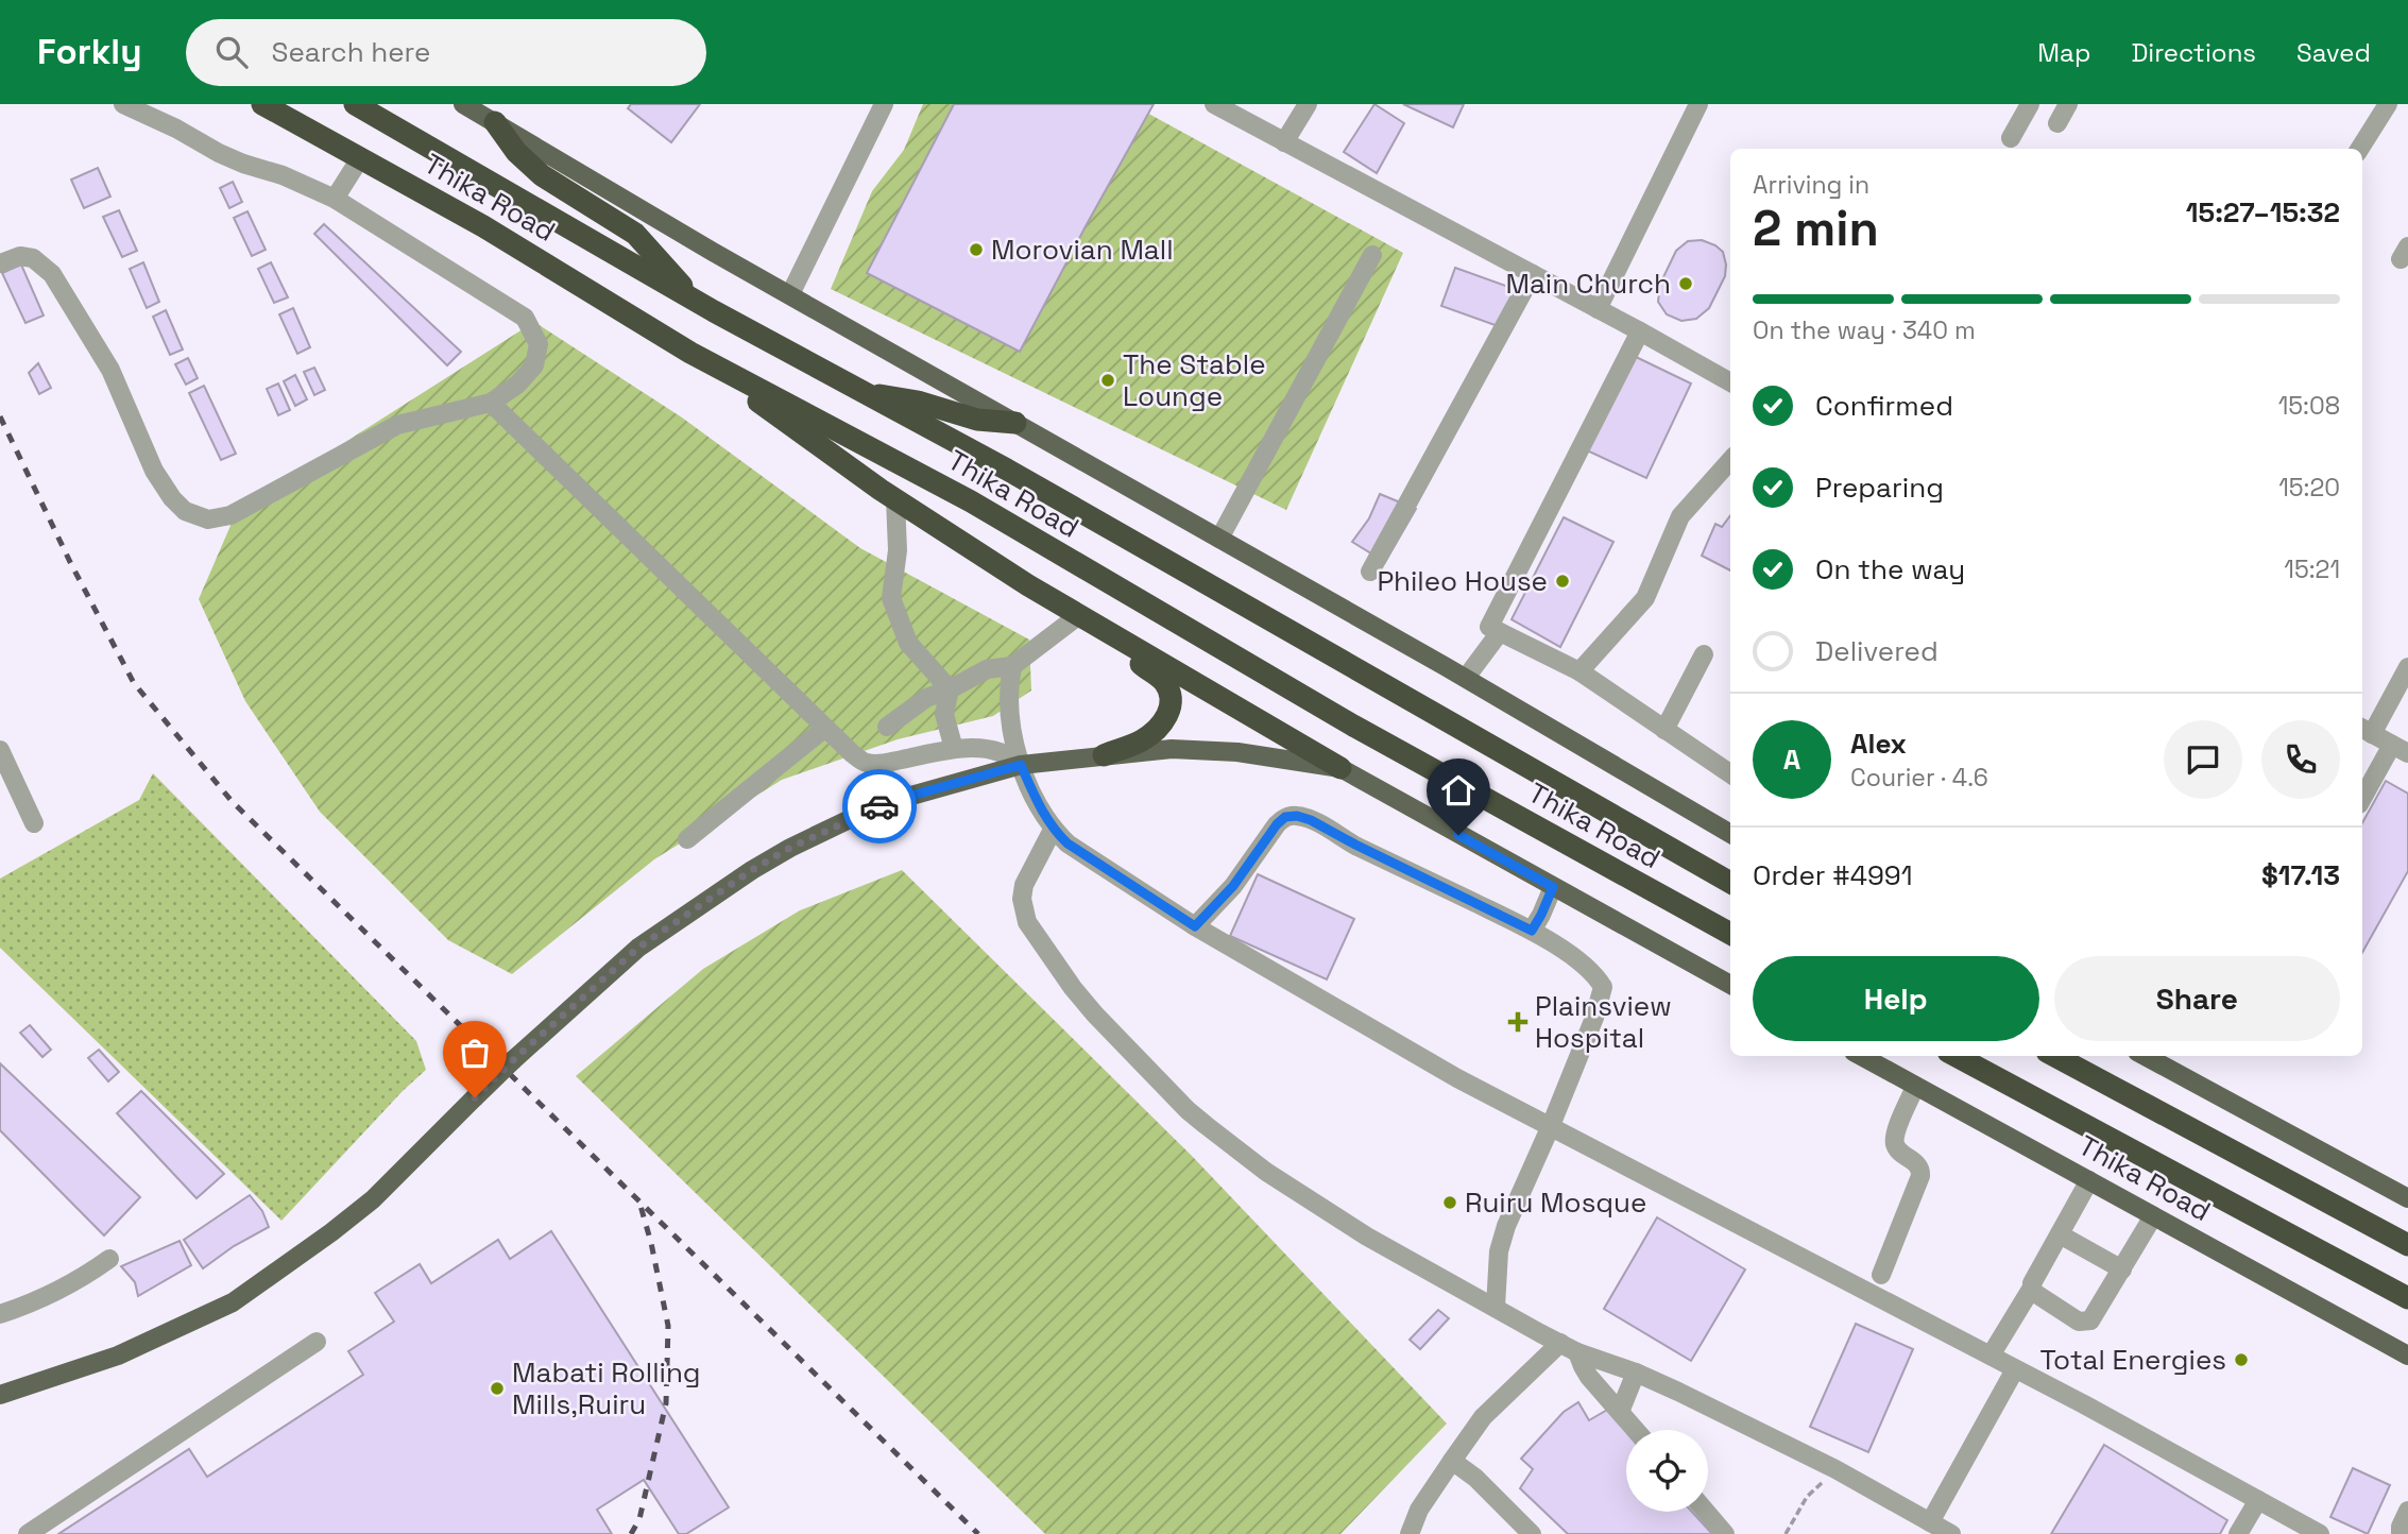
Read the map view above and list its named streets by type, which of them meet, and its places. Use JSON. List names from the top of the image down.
{
  "streets": {
    "highway": ["Thika Road"]
  },
  "places": {
    "other": [
      "Morovian Mall",
      "Main Church",
      "The Stable Lounge",
      "Phileo House",
      "Ruiru Mosque",
      "Total Energies",
      "Mabati Rolling Mills,Ruiru"
    ],
    "health": ["Plainsview Hospital"]
  },
  "page": {
    "header": "Forkly",
    "search": "Search here",
    "nav": ["Map", "Directions", "Saved"],
    "heading": ["2 min", "Arriving in", "15:27–15:32"],
    "panel": [
      "Alex",
      "Courier · 4.6",
      "Order #4991",
      "$17.13"
    ],
    "bar": "On the way · 340 m",
    "list": [
      ["Confirmed", "15:08"],
      ["Preparing", "15:20"],
      ["On the way", "15:21"],
      "Delivered"
    ],
    "round": "A",
    "buttons": ["Help", "Share"]
  }
}
